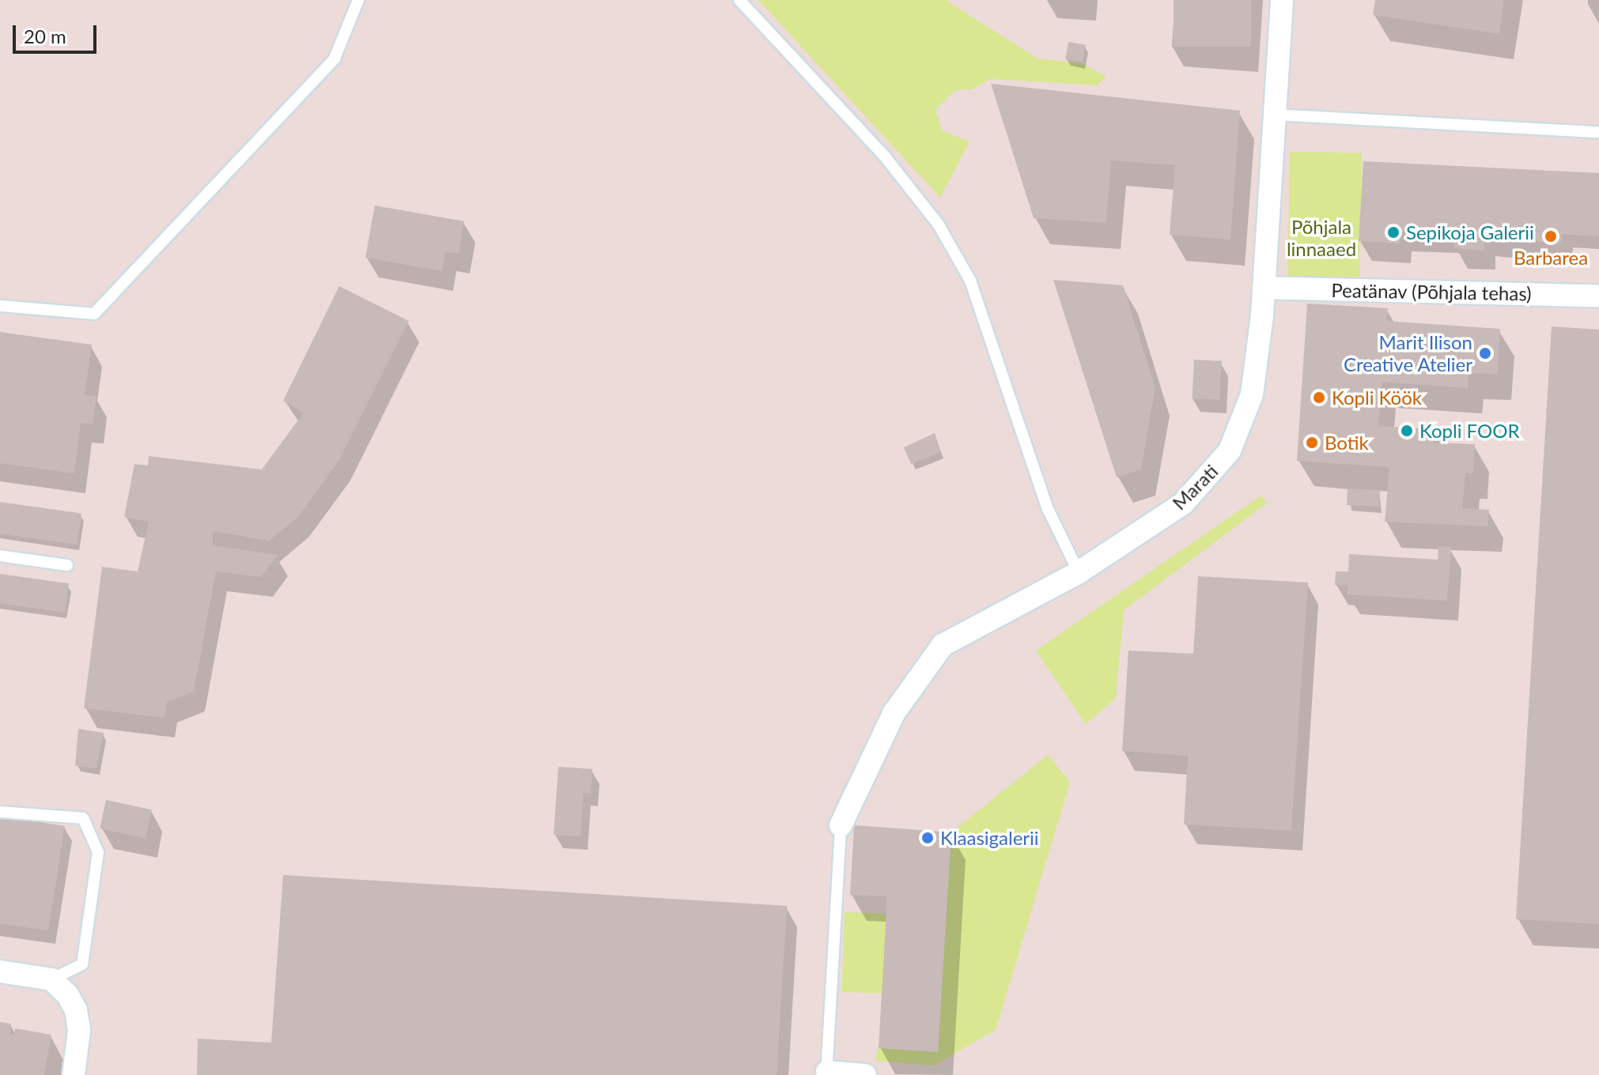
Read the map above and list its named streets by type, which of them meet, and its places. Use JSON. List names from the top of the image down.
{
  "streets": {
    "street": ["Peatänav (Põhjala tehas)", "Marati"]
  },
  "crossings": [
    ["Peatänav (Põhjala tehas)", "Marati"]
  ],
  "parks": ["Põhjala linnaaed"],
  "places": [
    "Sepikoja Galerii",
    "Barbarea",
    "Marit Ilison Creative Atelier",
    "Kopli Köök",
    "Kopli FOOR",
    "Botik",
    "Klaasigalerii"
  ],
  "scale_bar": "20 m"
}
